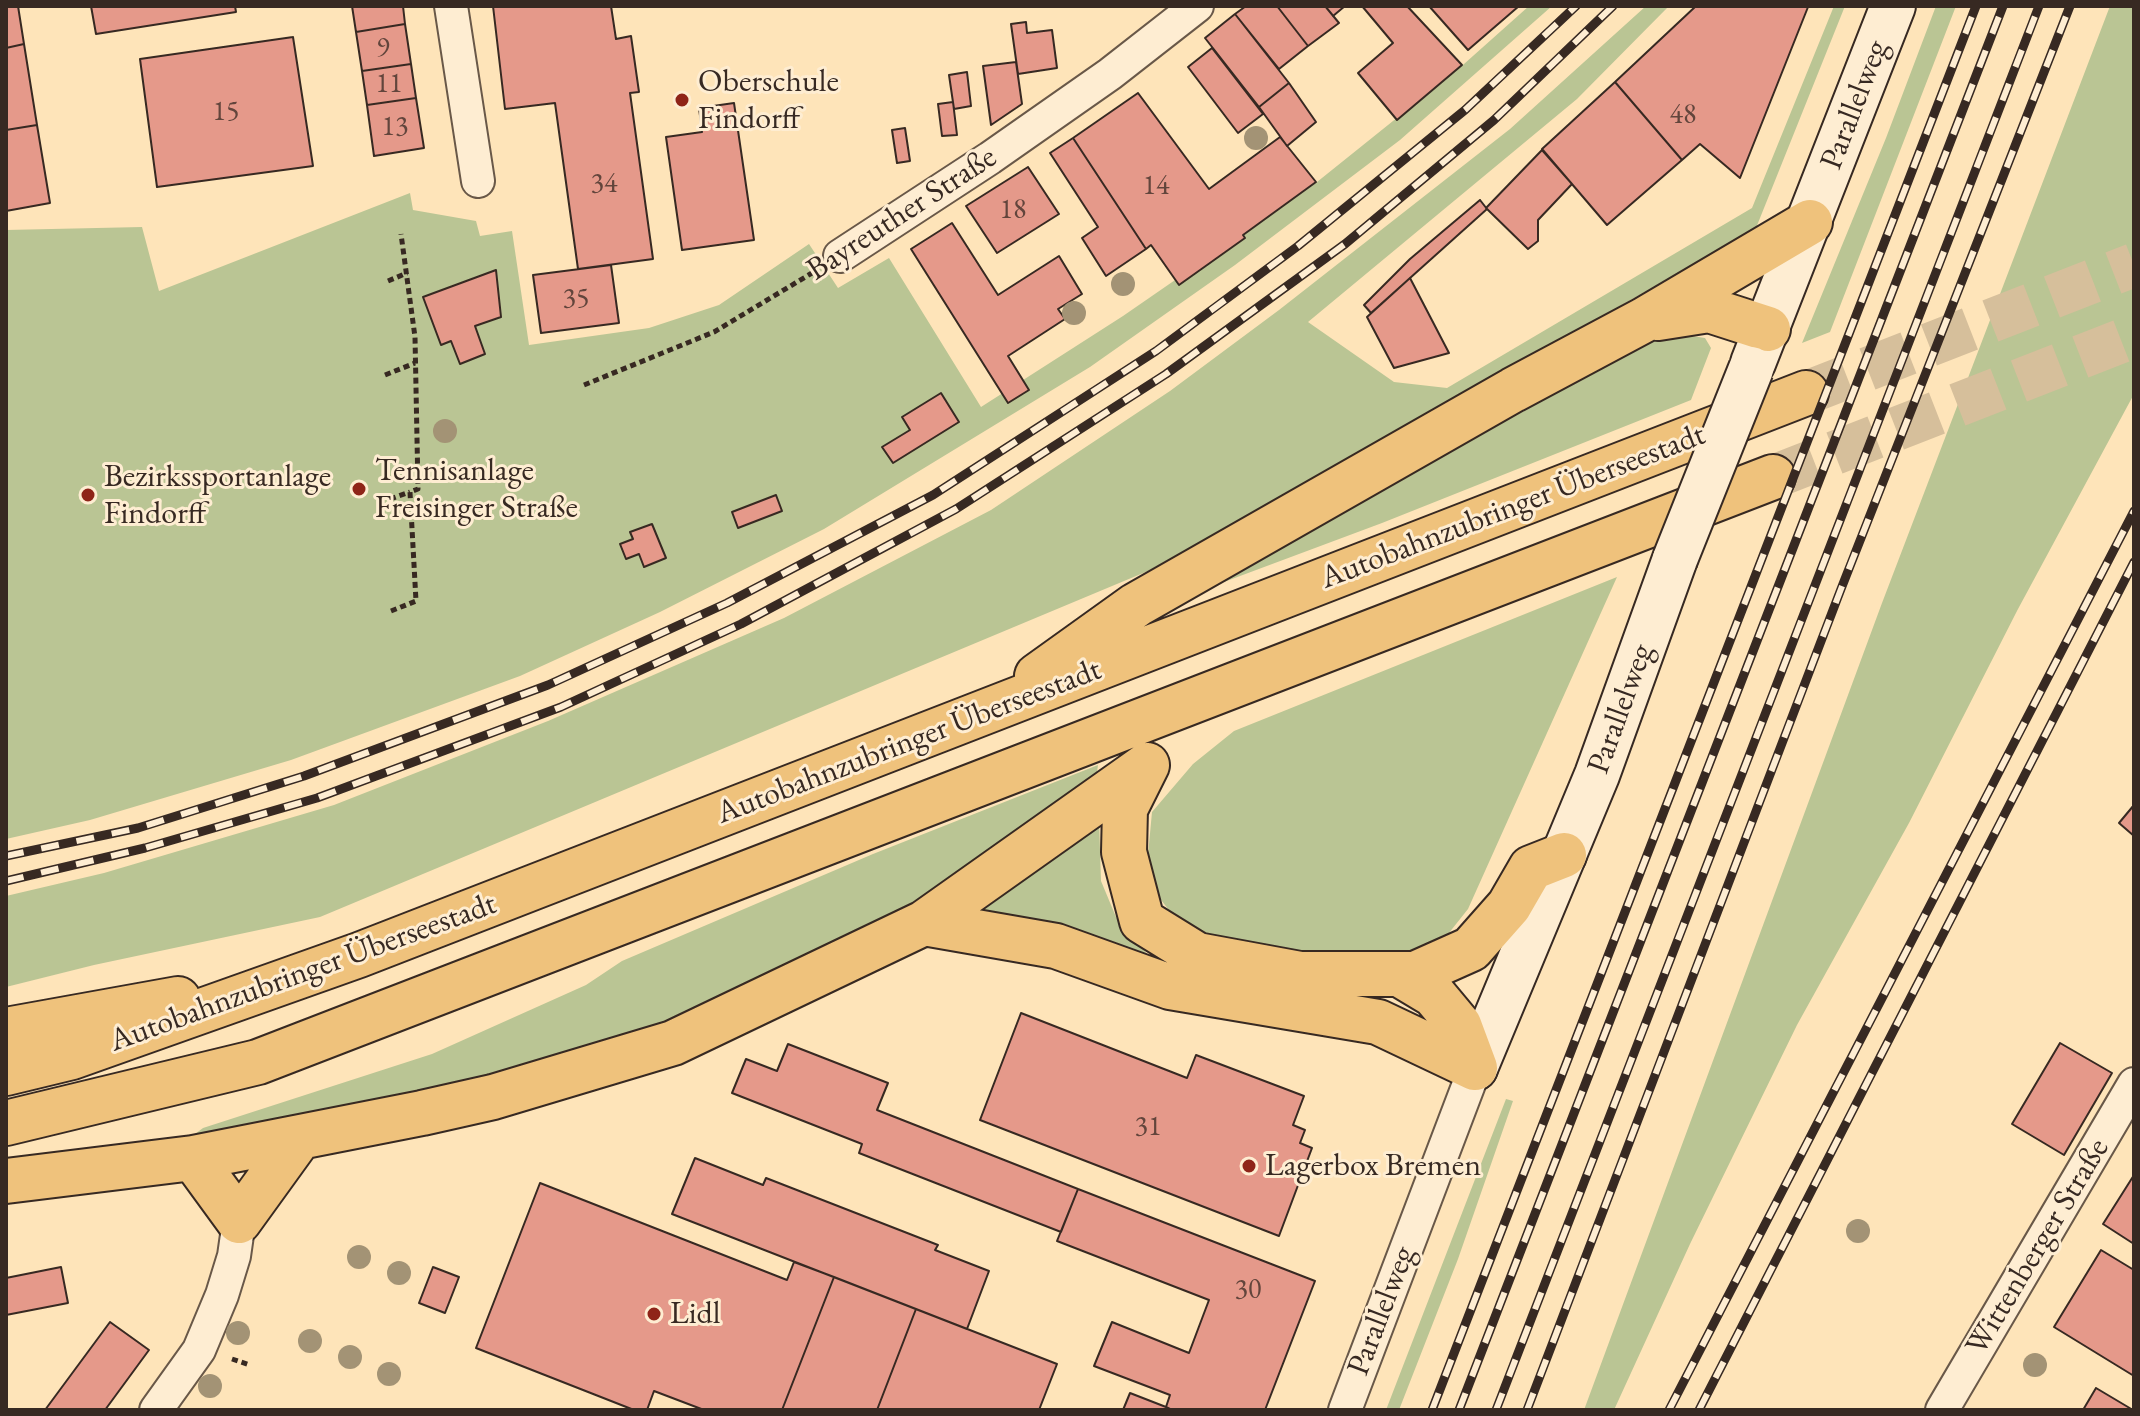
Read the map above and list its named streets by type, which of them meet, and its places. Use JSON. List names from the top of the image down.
{
  "streets": {
    "highway": ["Autobahnzubringer Überseestadt"],
    "street": ["Parallelweg", "Bayreuther Straße", "Wittenberger Straße"]
  },
  "places": [
    "Oberschule Findorff",
    "Tennisanlage Freisinger Straße",
    "Bezirkssportanlage Findorff",
    "Lagerbox Bremen",
    "Lidl"
  ],
  "house_numbers": [
    "9",
    "11",
    "15",
    "48",
    "13",
    "34",
    "14",
    "18",
    "35",
    "31",
    "30"
  ]
}
